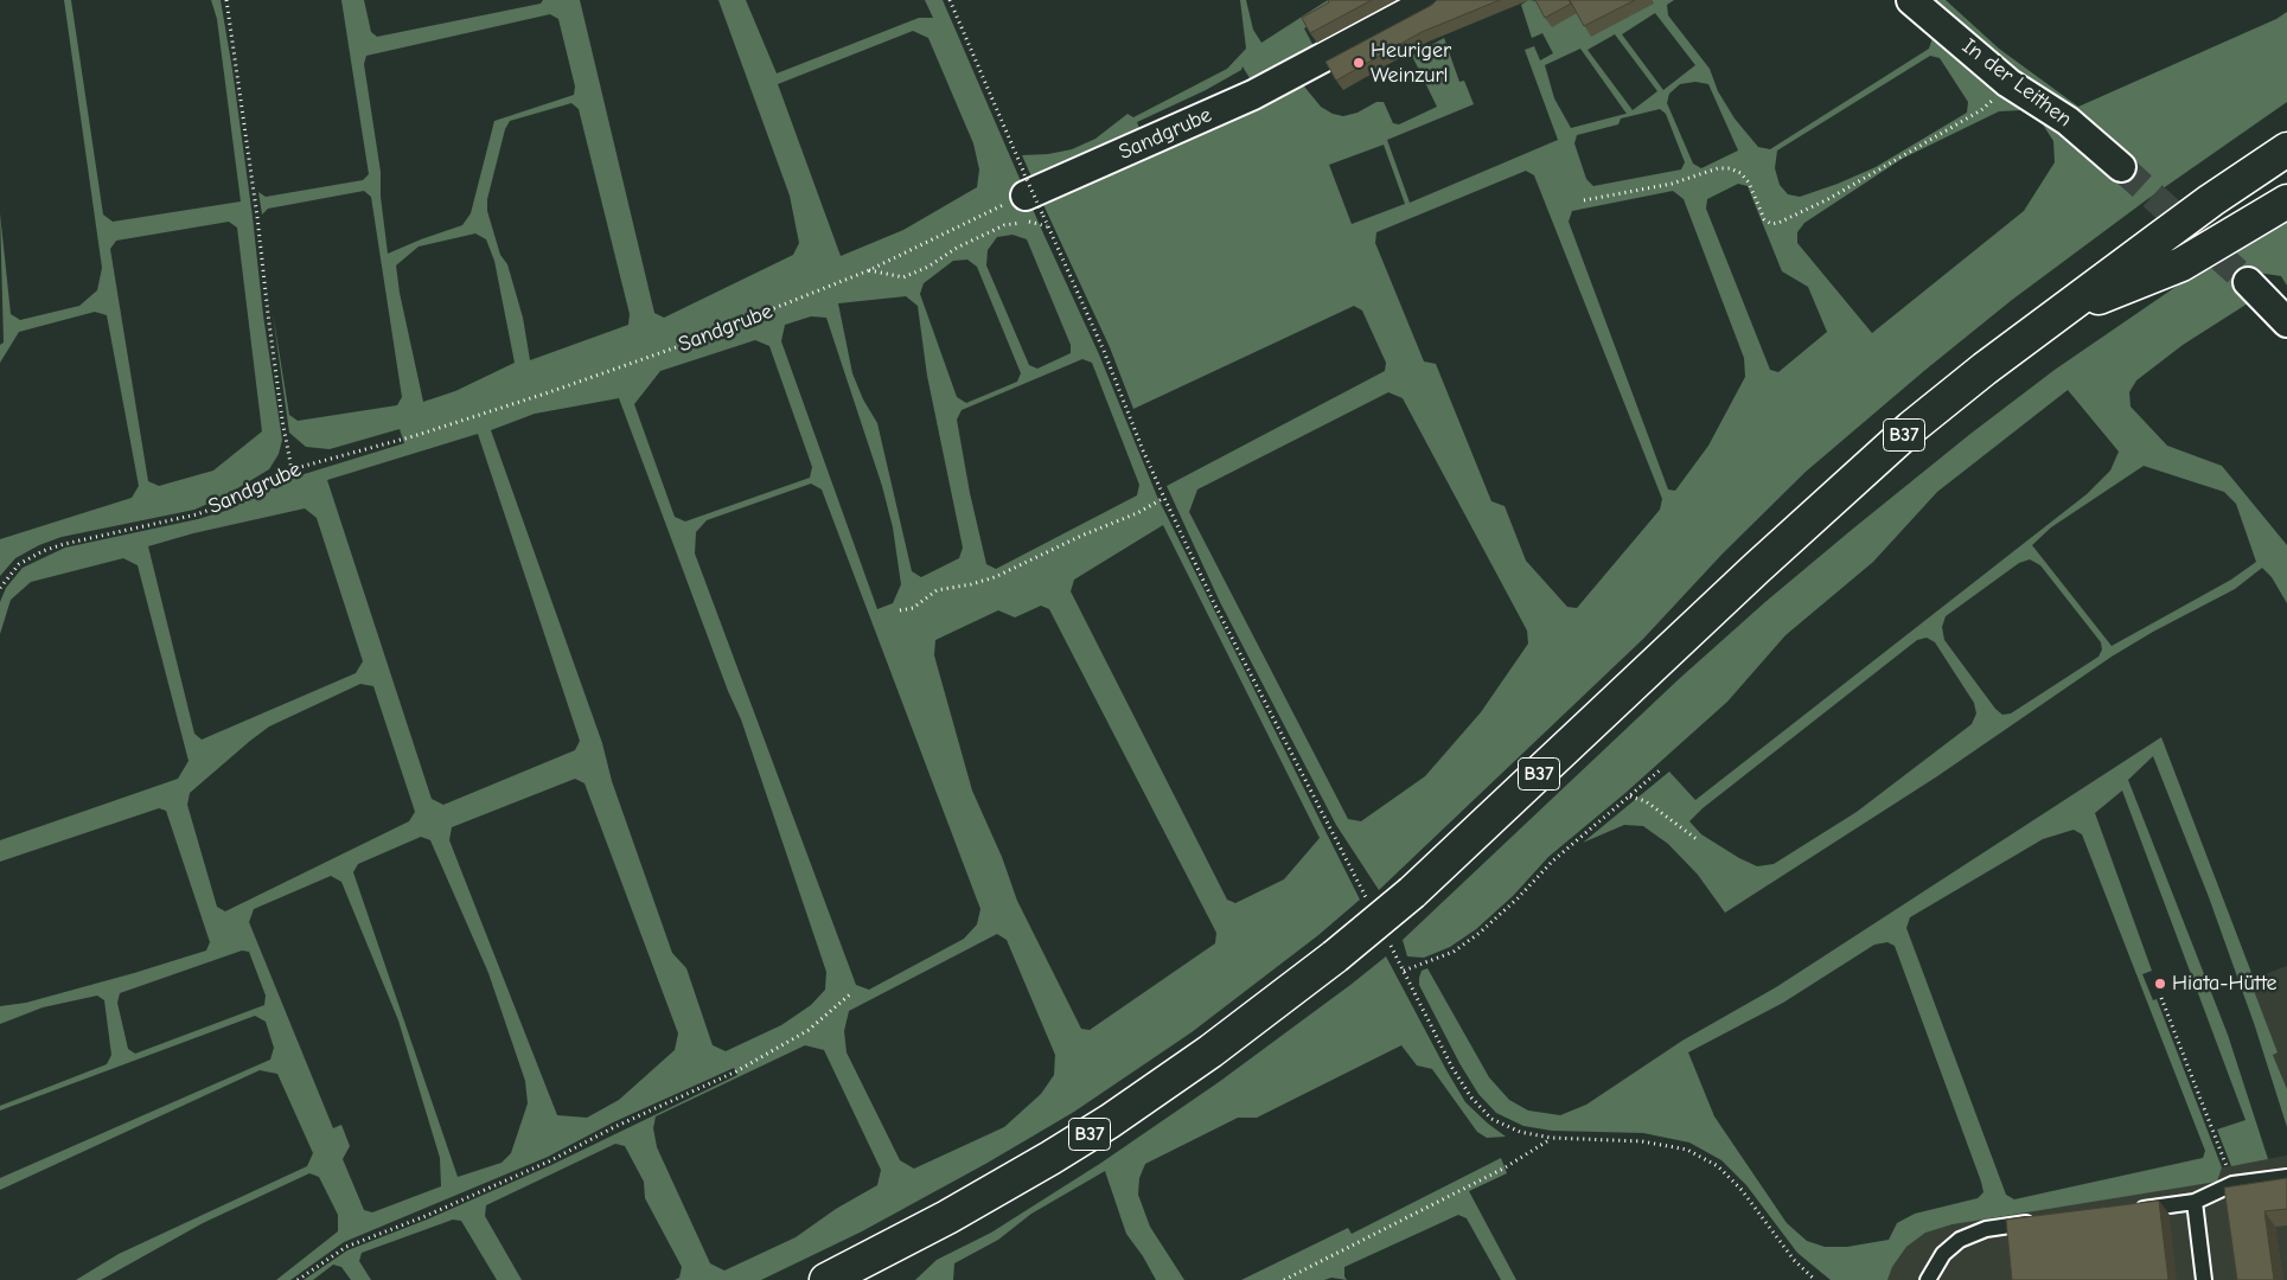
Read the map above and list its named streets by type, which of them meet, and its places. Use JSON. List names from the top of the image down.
{
  "streets": {
    "main road": ["B37"],
    "street": ["In der Leithen", "Sandgrube"]
  },
  "places": ["Heuriger Weinzurl", "Hiata-Hütte"]
}
